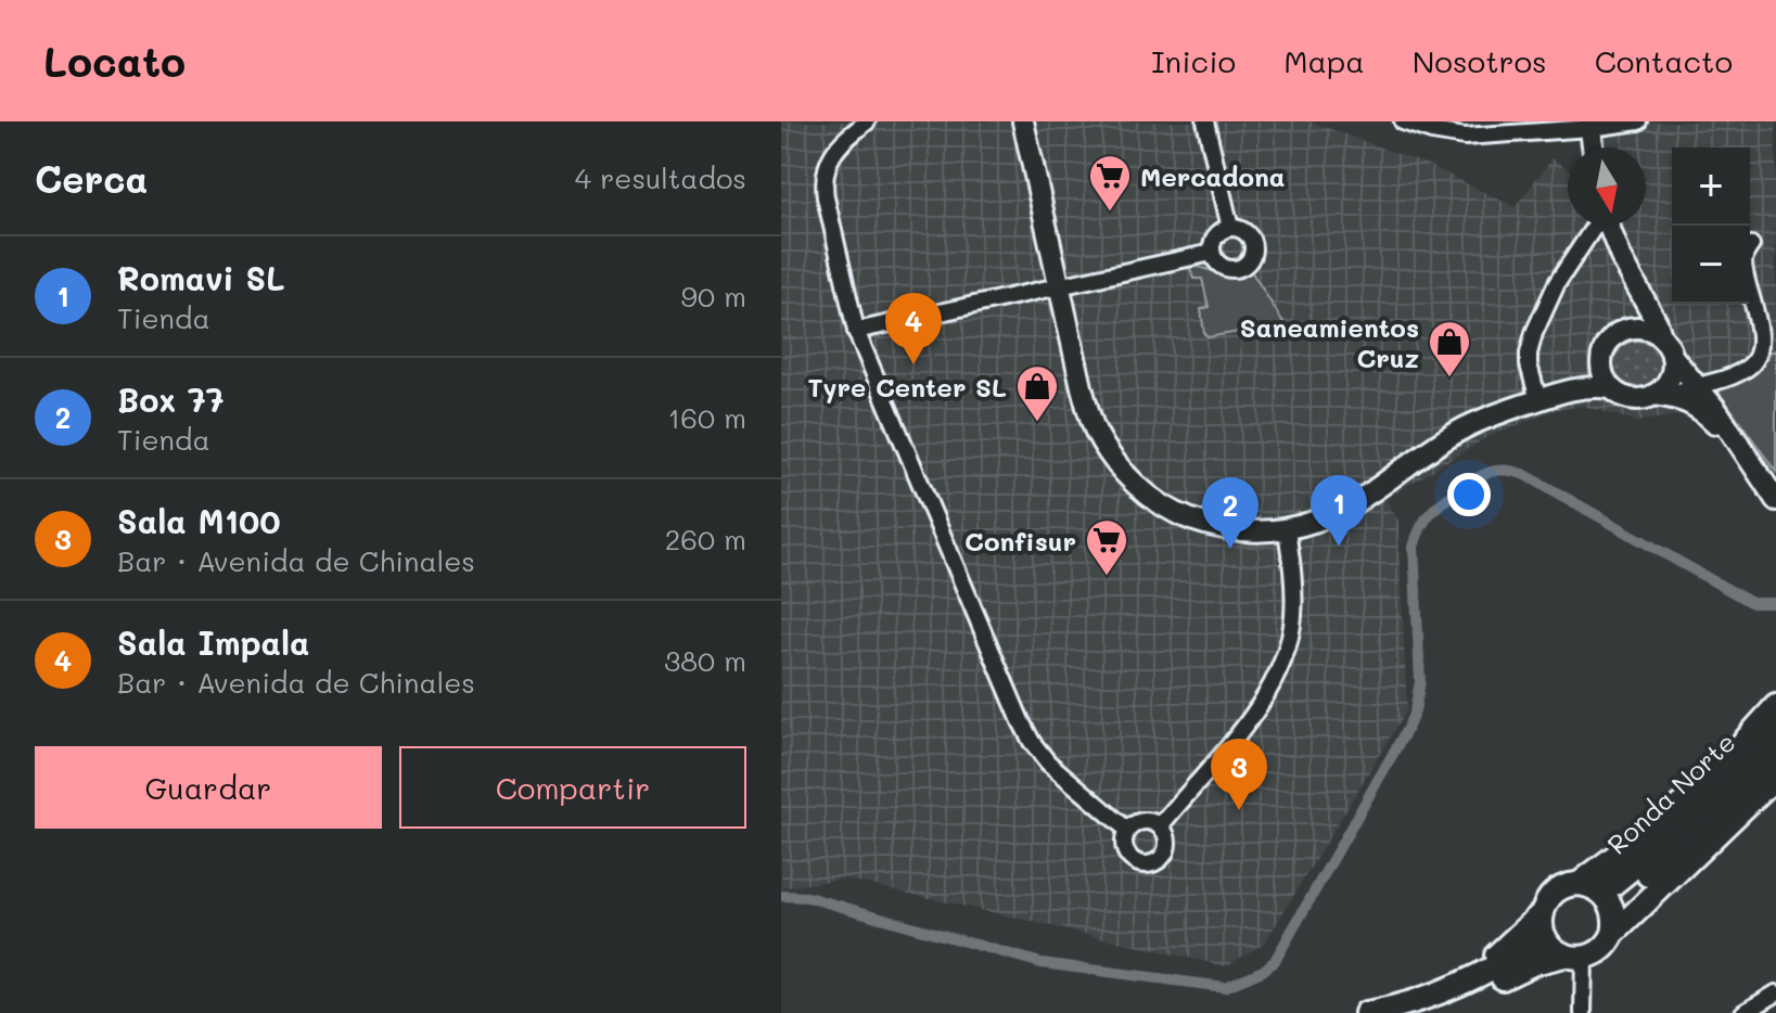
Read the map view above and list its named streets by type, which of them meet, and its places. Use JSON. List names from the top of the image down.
{
  "streets": {
    "highway": ["Ronda Norte"]
  },
  "places": {
    "supermarket": ["Mercadona", "Confisur"],
    "shop": ["Saneamientos Cruz", "Tyre Center SL"]
  },
  "north": "bottom",
  "page": {
    "header": "Locato",
    "nav": [
      "Inicio",
      "Mapa",
      "Nosotros",
      "Contacto"
    ],
    "heading": ["Cerca", "4 resultados"],
    "map_buttons": ["+", "−"],
    "list": [
      {
        "mark": "1",
        "name": "Romavi SL",
        "note": "Tienda",
        "value": "90 m"
      },
      {
        "mark": "2",
        "name": "Box 77",
        "note": "Tienda",
        "value": "160 m"
      },
      {
        "mark": "3",
        "name": "Sala M100",
        "note": "Bar · Avenida de Chinales",
        "value": "260 m"
      },
      {
        "mark": "4",
        "name": "Sala Impala",
        "note": "Bar · Avenida de Chinales",
        "value": "380 m"
      }
    ],
    "pins": [
      "4",
      "1",
      "2",
      "3"
    ],
    "buttons": ["Guardar", "Compartir"]
  }
}
